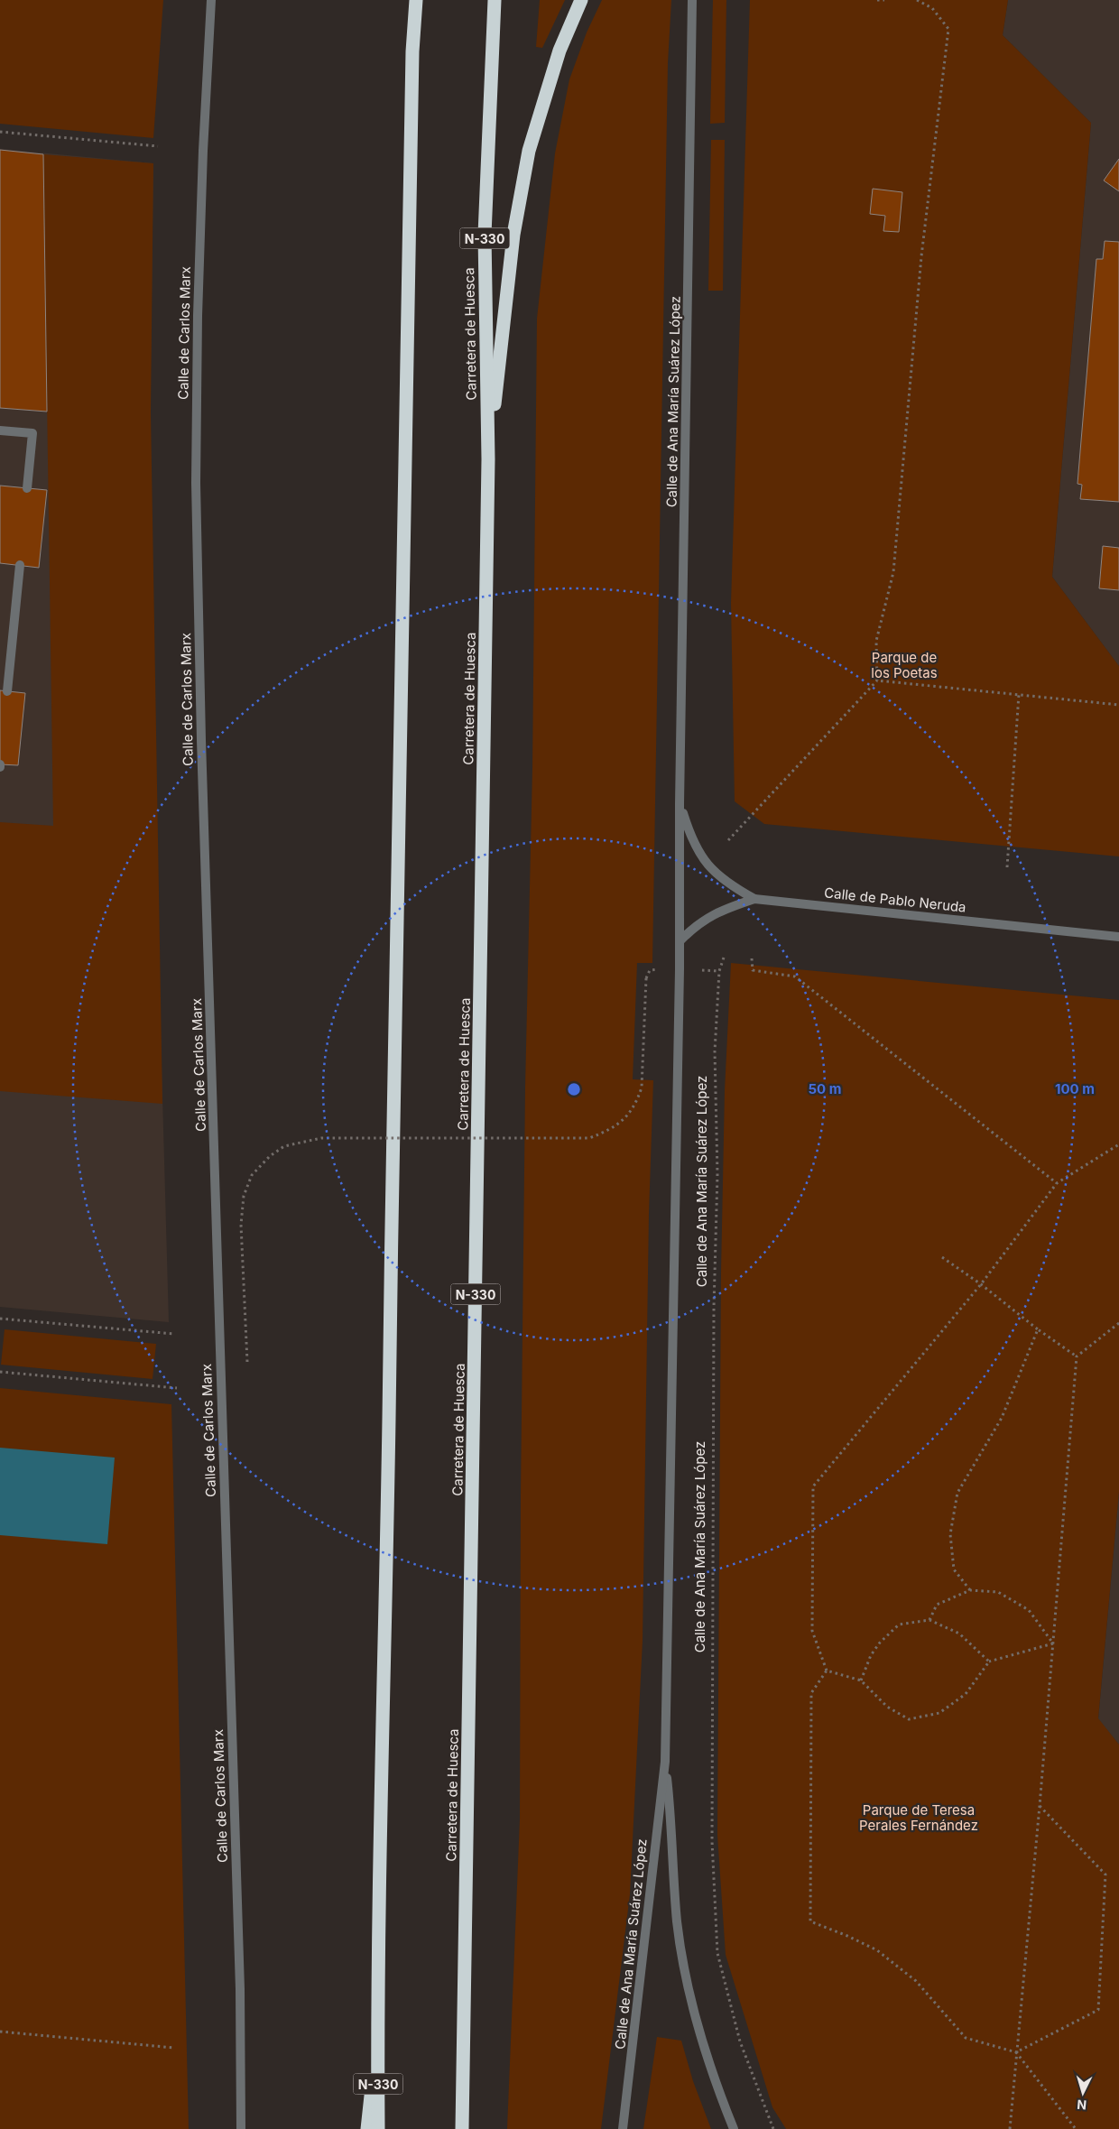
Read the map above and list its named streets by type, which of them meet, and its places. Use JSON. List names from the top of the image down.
{
  "streets": {
    "highway": ["N-330", "Carretera de Huesca"],
    "street": ["Calle de Carlos Marx", "Calle de Ana María Suárez López", "Calle de Pablo Neruda"]
  },
  "crossings": [
    ["Calle de Ana María Suárez López", "Calle de Pablo Neruda"]
  ],
  "parks": ["Parque de los Poetas", "Parque de Teresa Perales Fernández"],
  "north": "bottom",
  "rings": ["50 m", "100 m"]
}
